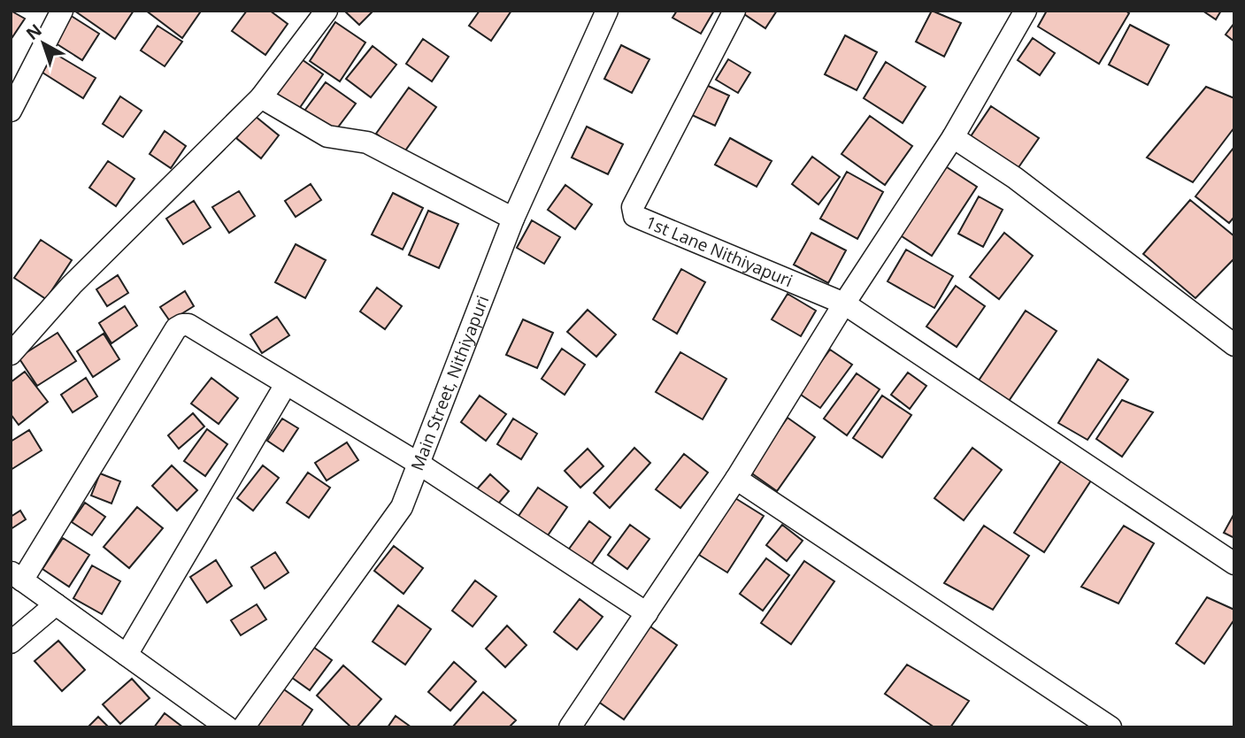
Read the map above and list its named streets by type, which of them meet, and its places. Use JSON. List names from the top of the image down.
{
  "streets": {
    "street": ["1st Lane Nithiyapuri", "Main Street, Nithiyapuri"]
  },
  "north": "top left"
}
